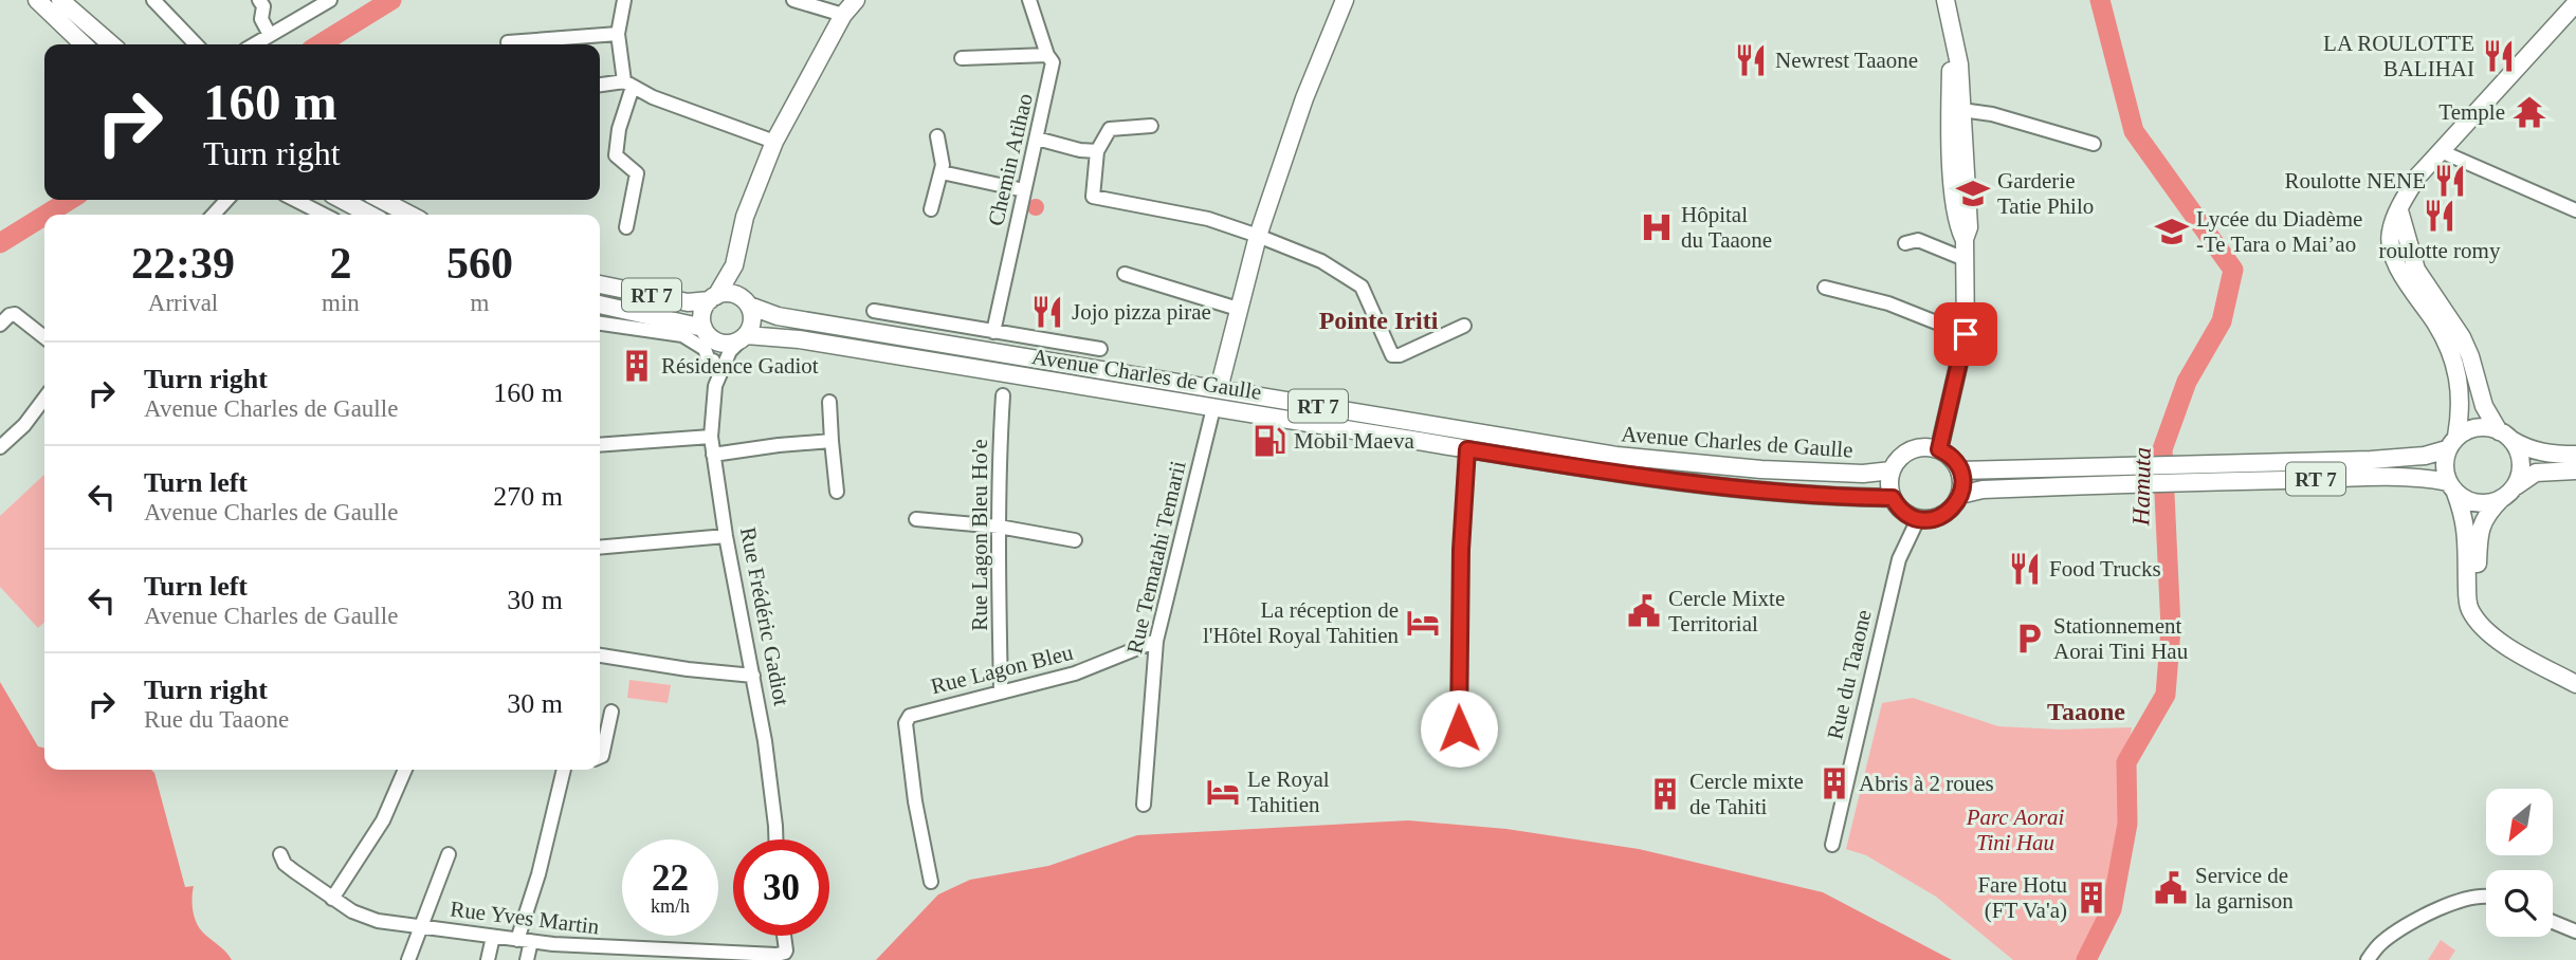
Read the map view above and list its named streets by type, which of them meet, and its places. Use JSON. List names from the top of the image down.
{
  "streets": {
    "main road": ["RT 7", "Avenue Charles de Gaulle"],
    "street": [
      "Chemin Atihao",
      "Rue Lagon Bleu Ho'e",
      "Rue Tematahi Temarii",
      "Rue Frédéric Gadiot",
      "Rue Lagon Bleu",
      "Rue du Taaone",
      "Rue Yves Martin"
    ]
  },
  "crossings": [
    ["RT 7", "Avenue Charles de Gaulle"],
    ["RT 7", "Rue Frédéric Gadiot"],
    ["RT 7", "Rue du Taaone"],
    ["Avenue Charles de Gaulle", "Rue Tematahi Temarii"],
    ["Avenue Charles de Gaulle", "Rue Frédéric Gadiot"],
    ["Avenue Charles de Gaulle", "Rue du Taaone"],
    ["Rue Lagon Bleu Ho'e", "Rue Lagon Bleu"],
    ["Rue Tematahi Temarii", "Rue Lagon Bleu"]
  ],
  "districts": ["Pointe Iriti", "Taaone"],
  "water": ["Hamuta"],
  "parks": ["Parc Aorai Tini Hau"],
  "places": {
    "restaurant": [
      "LA ROULOTTE BALIHAI",
      "Newrest Taaone",
      "Roulotte NENE",
      "roulotte romy",
      "Jojo pizza pirae",
      "Food Trucks"
    ],
    "temple": ["Temple"],
    "school or university": ["Garderie Tatie Philo", "Lycée du Diadème -Te Tara o Mai’ao"],
    "hospital": ["Hôpital du Taaone"],
    "building": [
      "Résidence Gadiot",
      "Abris à 2 roues",
      "Cercle mixte de Tahiti",
      "Fare Hotu (FT Va'a)"
    ],
    "fuel station": ["Mobil Maeva"],
    "public building": ["Cercle Mixte Territorial", "Service de la garnison"],
    "hotel": ["La réception de l'Hôtel Royal Tahitien", "Le Royal Tahitien"],
    "parking": ["Stationnement Aorai Tini Hau"]
  },
  "north": "bottom left",
  "page": {
    "turn": ["160 m", "Turn right"],
    "eta": [
      "22:39",
      "Arrival",
      "2",
      "min",
      "560",
      "m"
    ],
    "list": [
      {
        "name": "Turn right",
        "note": "Avenue Charles de Gaulle",
        "value": "160 m"
      },
      {
        "name": "Turn left",
        "note": "Avenue Charles de Gaulle",
        "value": "270 m"
      },
      {
        "name": "Turn left",
        "note": "Avenue Charles de Gaulle",
        "value": "30 m"
      },
      {
        "name": "Turn right",
        "note": "Rue du Taaone",
        "value": "30 m"
      }
    ],
    "speed": "22 km/h",
    "limit": "30"
  }
}
